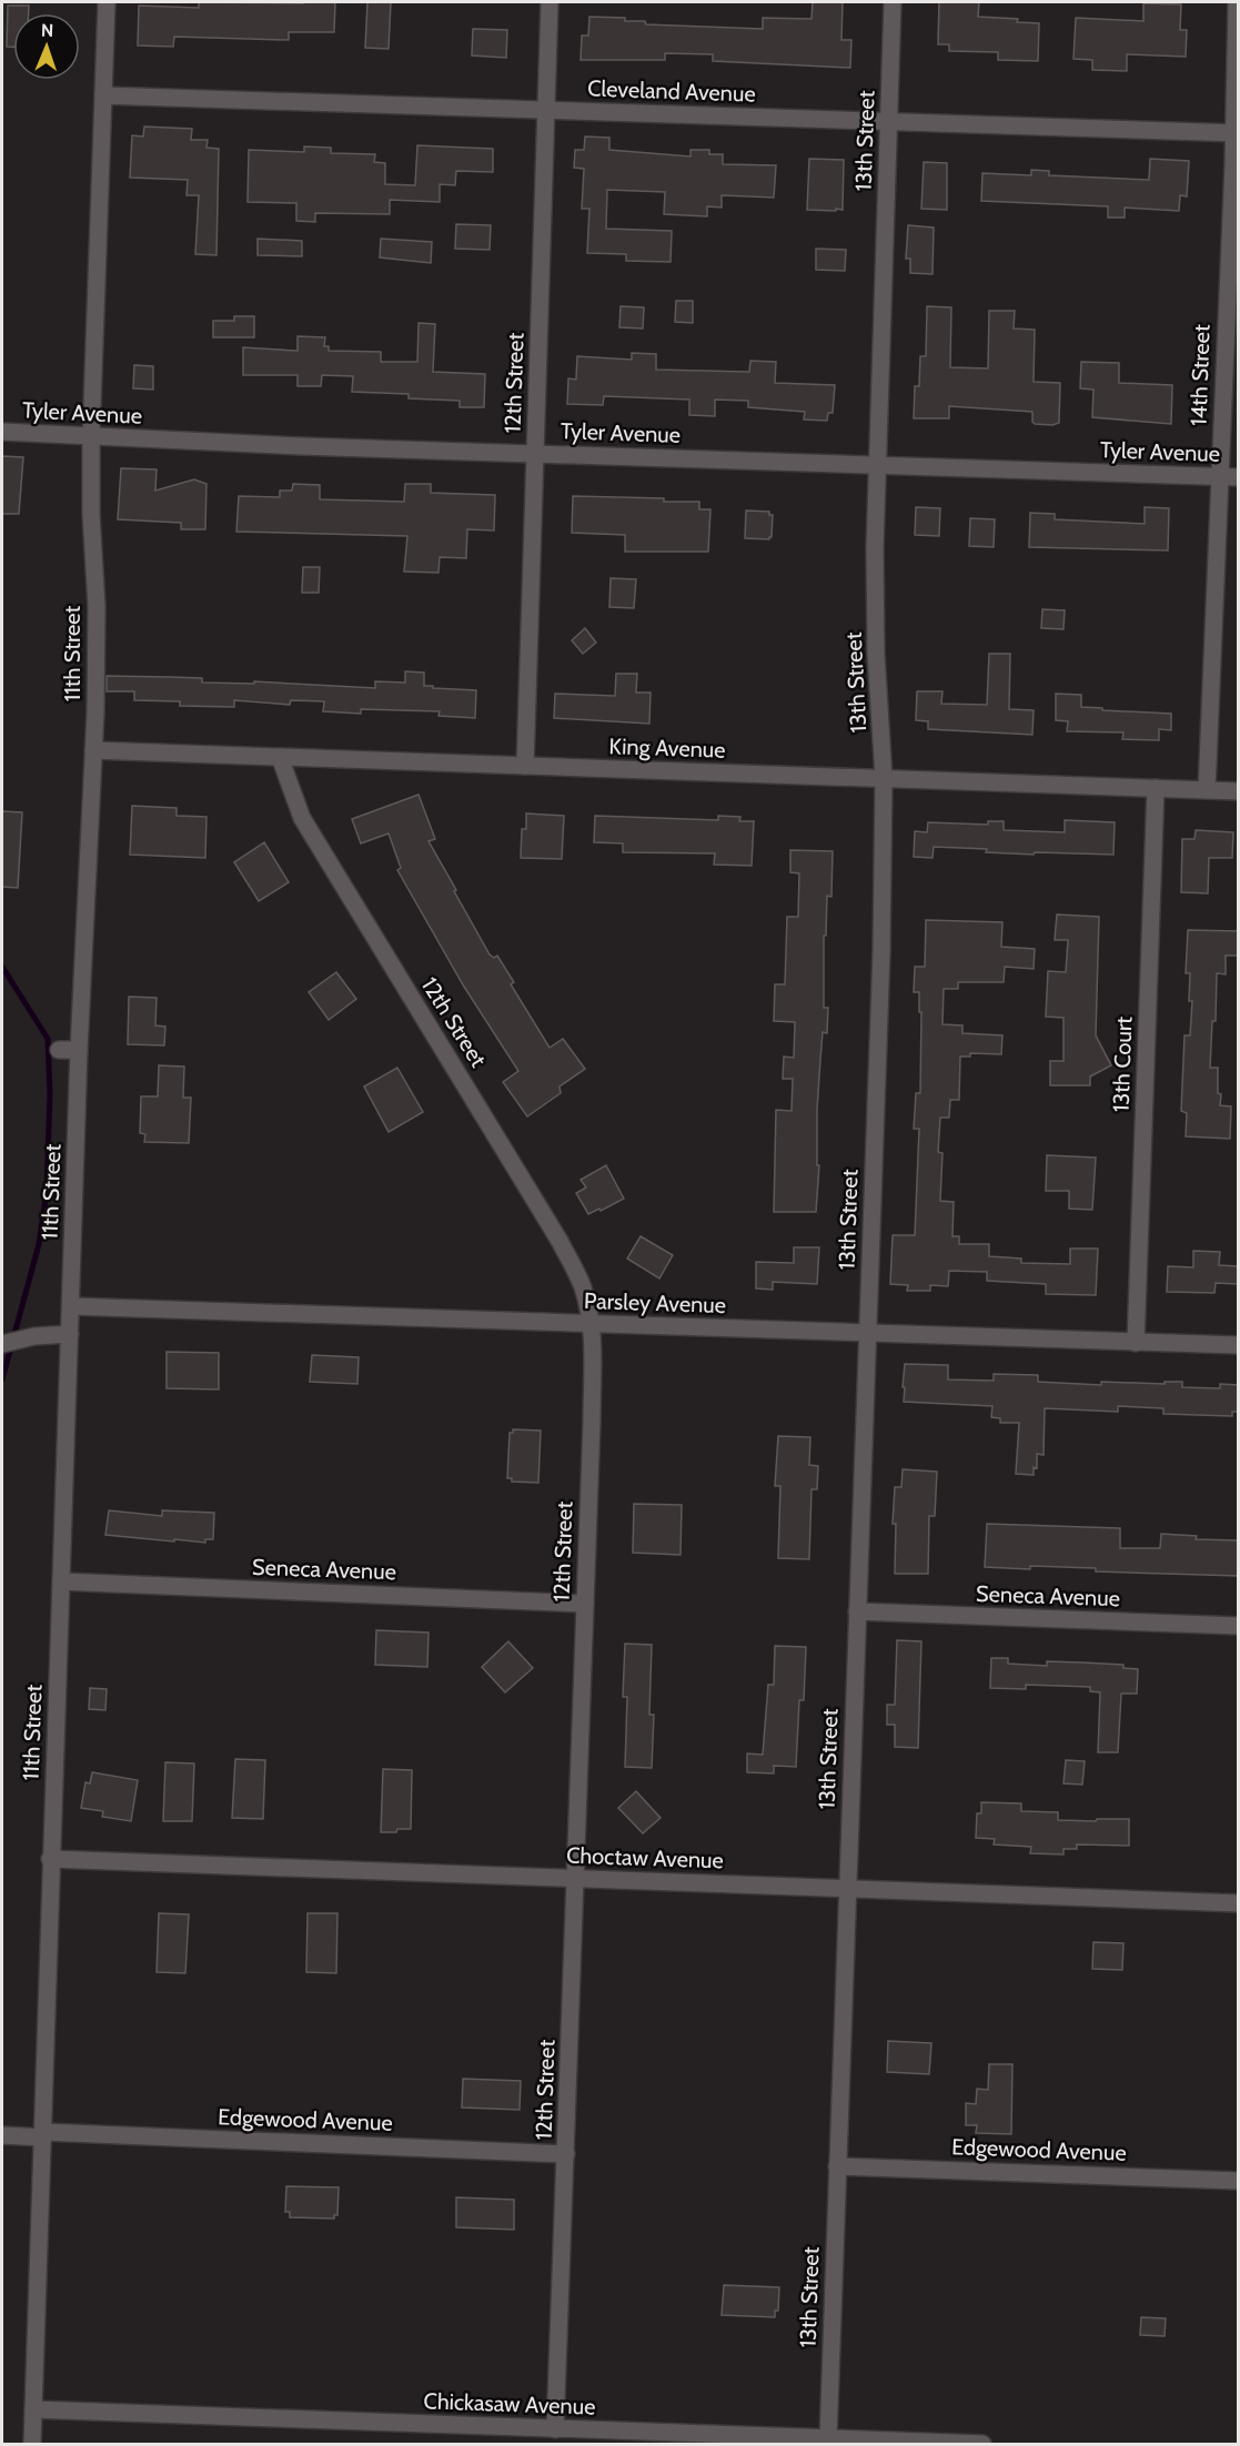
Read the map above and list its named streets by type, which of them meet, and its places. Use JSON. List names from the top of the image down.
{
  "streets": {
    "street": [
      "Cleveland Avenue",
      "13th Street",
      "14th Street",
      "12th Street",
      "Tyler Avenue",
      "11th Street",
      "King Avenue",
      "13th Court",
      "Parsley Avenue",
      "Seneca Avenue",
      "Choctaw Avenue",
      "Edgewood Avenue",
      "Chickasaw Avenue"
    ]
  },
  "crossings": [
    ["Cleveland Avenue", "13th Street"],
    ["Cleveland Avenue", "14th Street"],
    ["Cleveland Avenue", "12th Street"],
    ["Cleveland Avenue", "11th Street"],
    ["13th Street", "Tyler Avenue"],
    ["13th Street", "King Avenue"],
    ["13th Street", "Parsley Avenue"],
    ["13th Street", "Seneca Avenue"],
    ["13th Street", "Choctaw Avenue"],
    ["13th Street", "Edgewood Avenue"],
    ["13th Street", "Chickasaw Avenue"],
    ["14th Street", "Tyler Avenue"],
    ["14th Street", "King Avenue"],
    ["12th Street", "Tyler Avenue"],
    ["12th Street", "King Avenue"],
    ["12th Street", "Parsley Avenue"],
    ["12th Street", "Seneca Avenue"],
    ["12th Street", "Choctaw Avenue"],
    ["12th Street", "Edgewood Avenue"],
    ["12th Street", "Chickasaw Avenue"],
    ["Tyler Avenue", "11th Street"],
    ["11th Street", "King Avenue"],
    ["11th Street", "Parsley Avenue"],
    ["11th Street", "Seneca Avenue"],
    ["11th Street", "Choctaw Avenue"],
    ["11th Street", "Edgewood Avenue"],
    ["11th Street", "Chickasaw Avenue"],
    ["King Avenue", "13th Court"],
    ["13th Court", "Parsley Avenue"]
  ],
  "north": "top"
}
